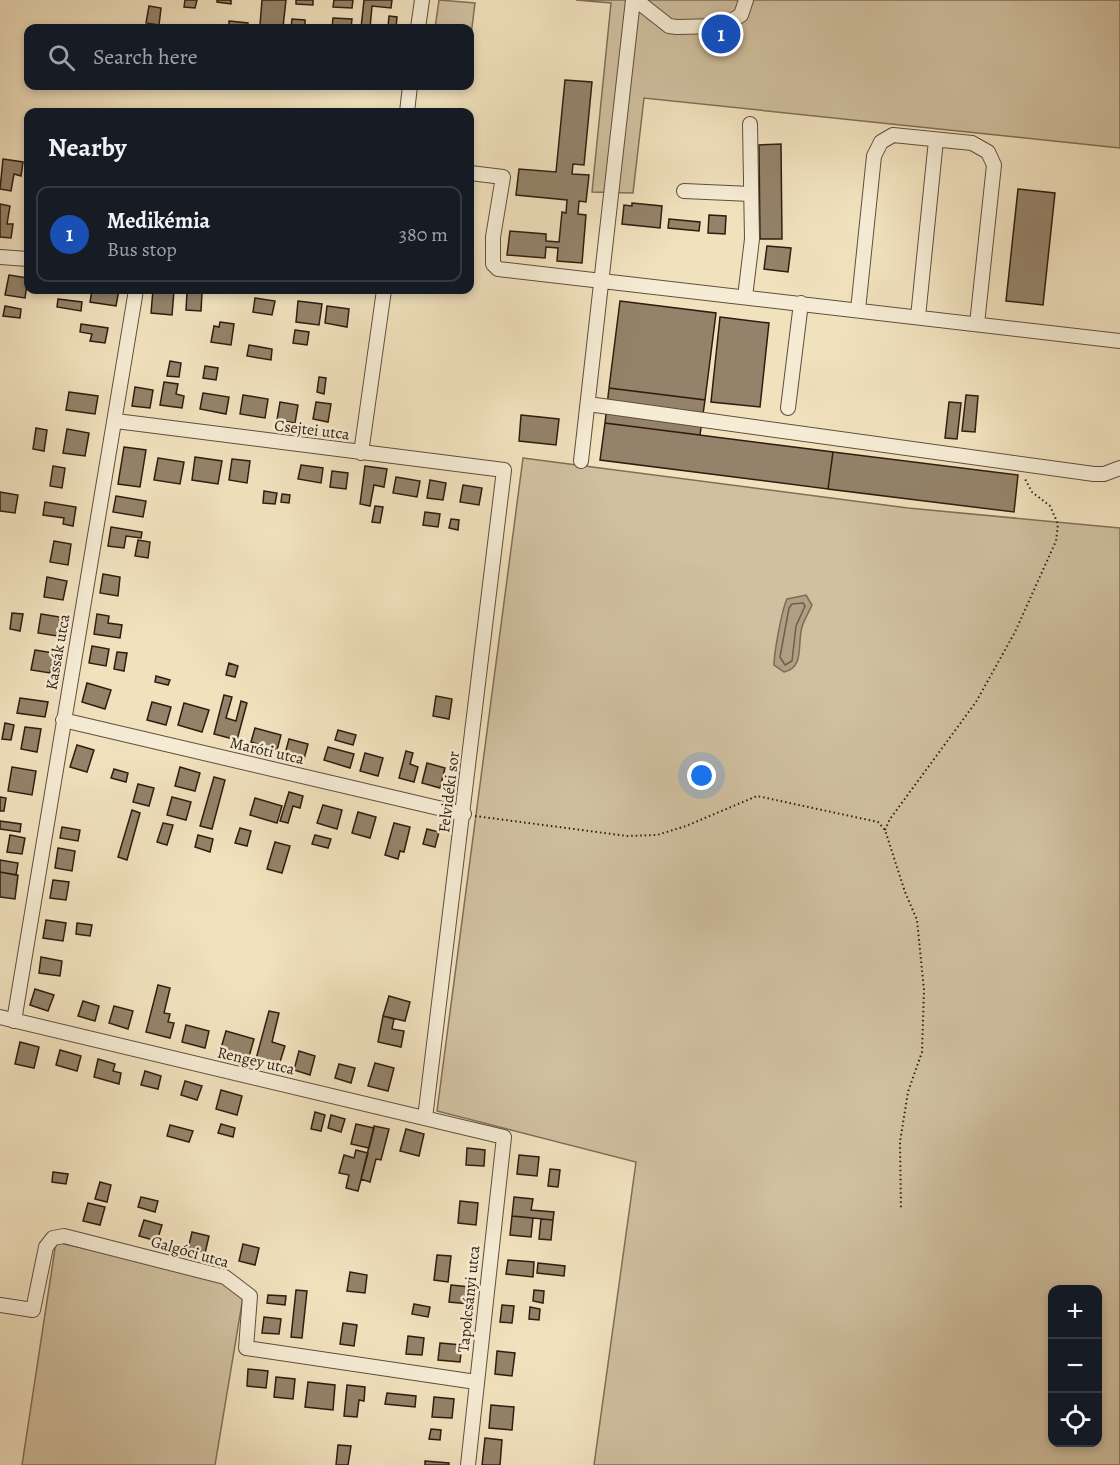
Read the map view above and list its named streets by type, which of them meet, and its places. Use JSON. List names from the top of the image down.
{
  "streets": {
    "street": [
      "Csejtei utca",
      "Kassák utca",
      "Maróti utca",
      "Felvidéki sor",
      "Rengey utca",
      "Galgóci utca",
      "Tapolcsányi utca"
    ]
  },
  "crossings": [
    ["Csejtei utca", "Kassák utca"],
    ["Csejtei utca", "Felvidéki sor"],
    ["Kassák utca", "Maróti utca"],
    ["Kassák utca", "Rengey utca"],
    ["Maróti utca", "Felvidéki sor"],
    ["Felvidéki sor", "Rengey utca"],
    ["Rengey utca", "Tapolcsányi utca"],
    ["Galgóci utca", "Tapolcsányi utca"]
  ],
  "page": {
    "pins": "1",
    "search": "Search here",
    "heading": "Nearby",
    "list": [
      {
        "mark": "1",
        "name": "Medikémia",
        "note": "Bus stop",
        "value": "380 m"
      }
    ],
    "map_buttons": ["+", "−"]
  }
}
